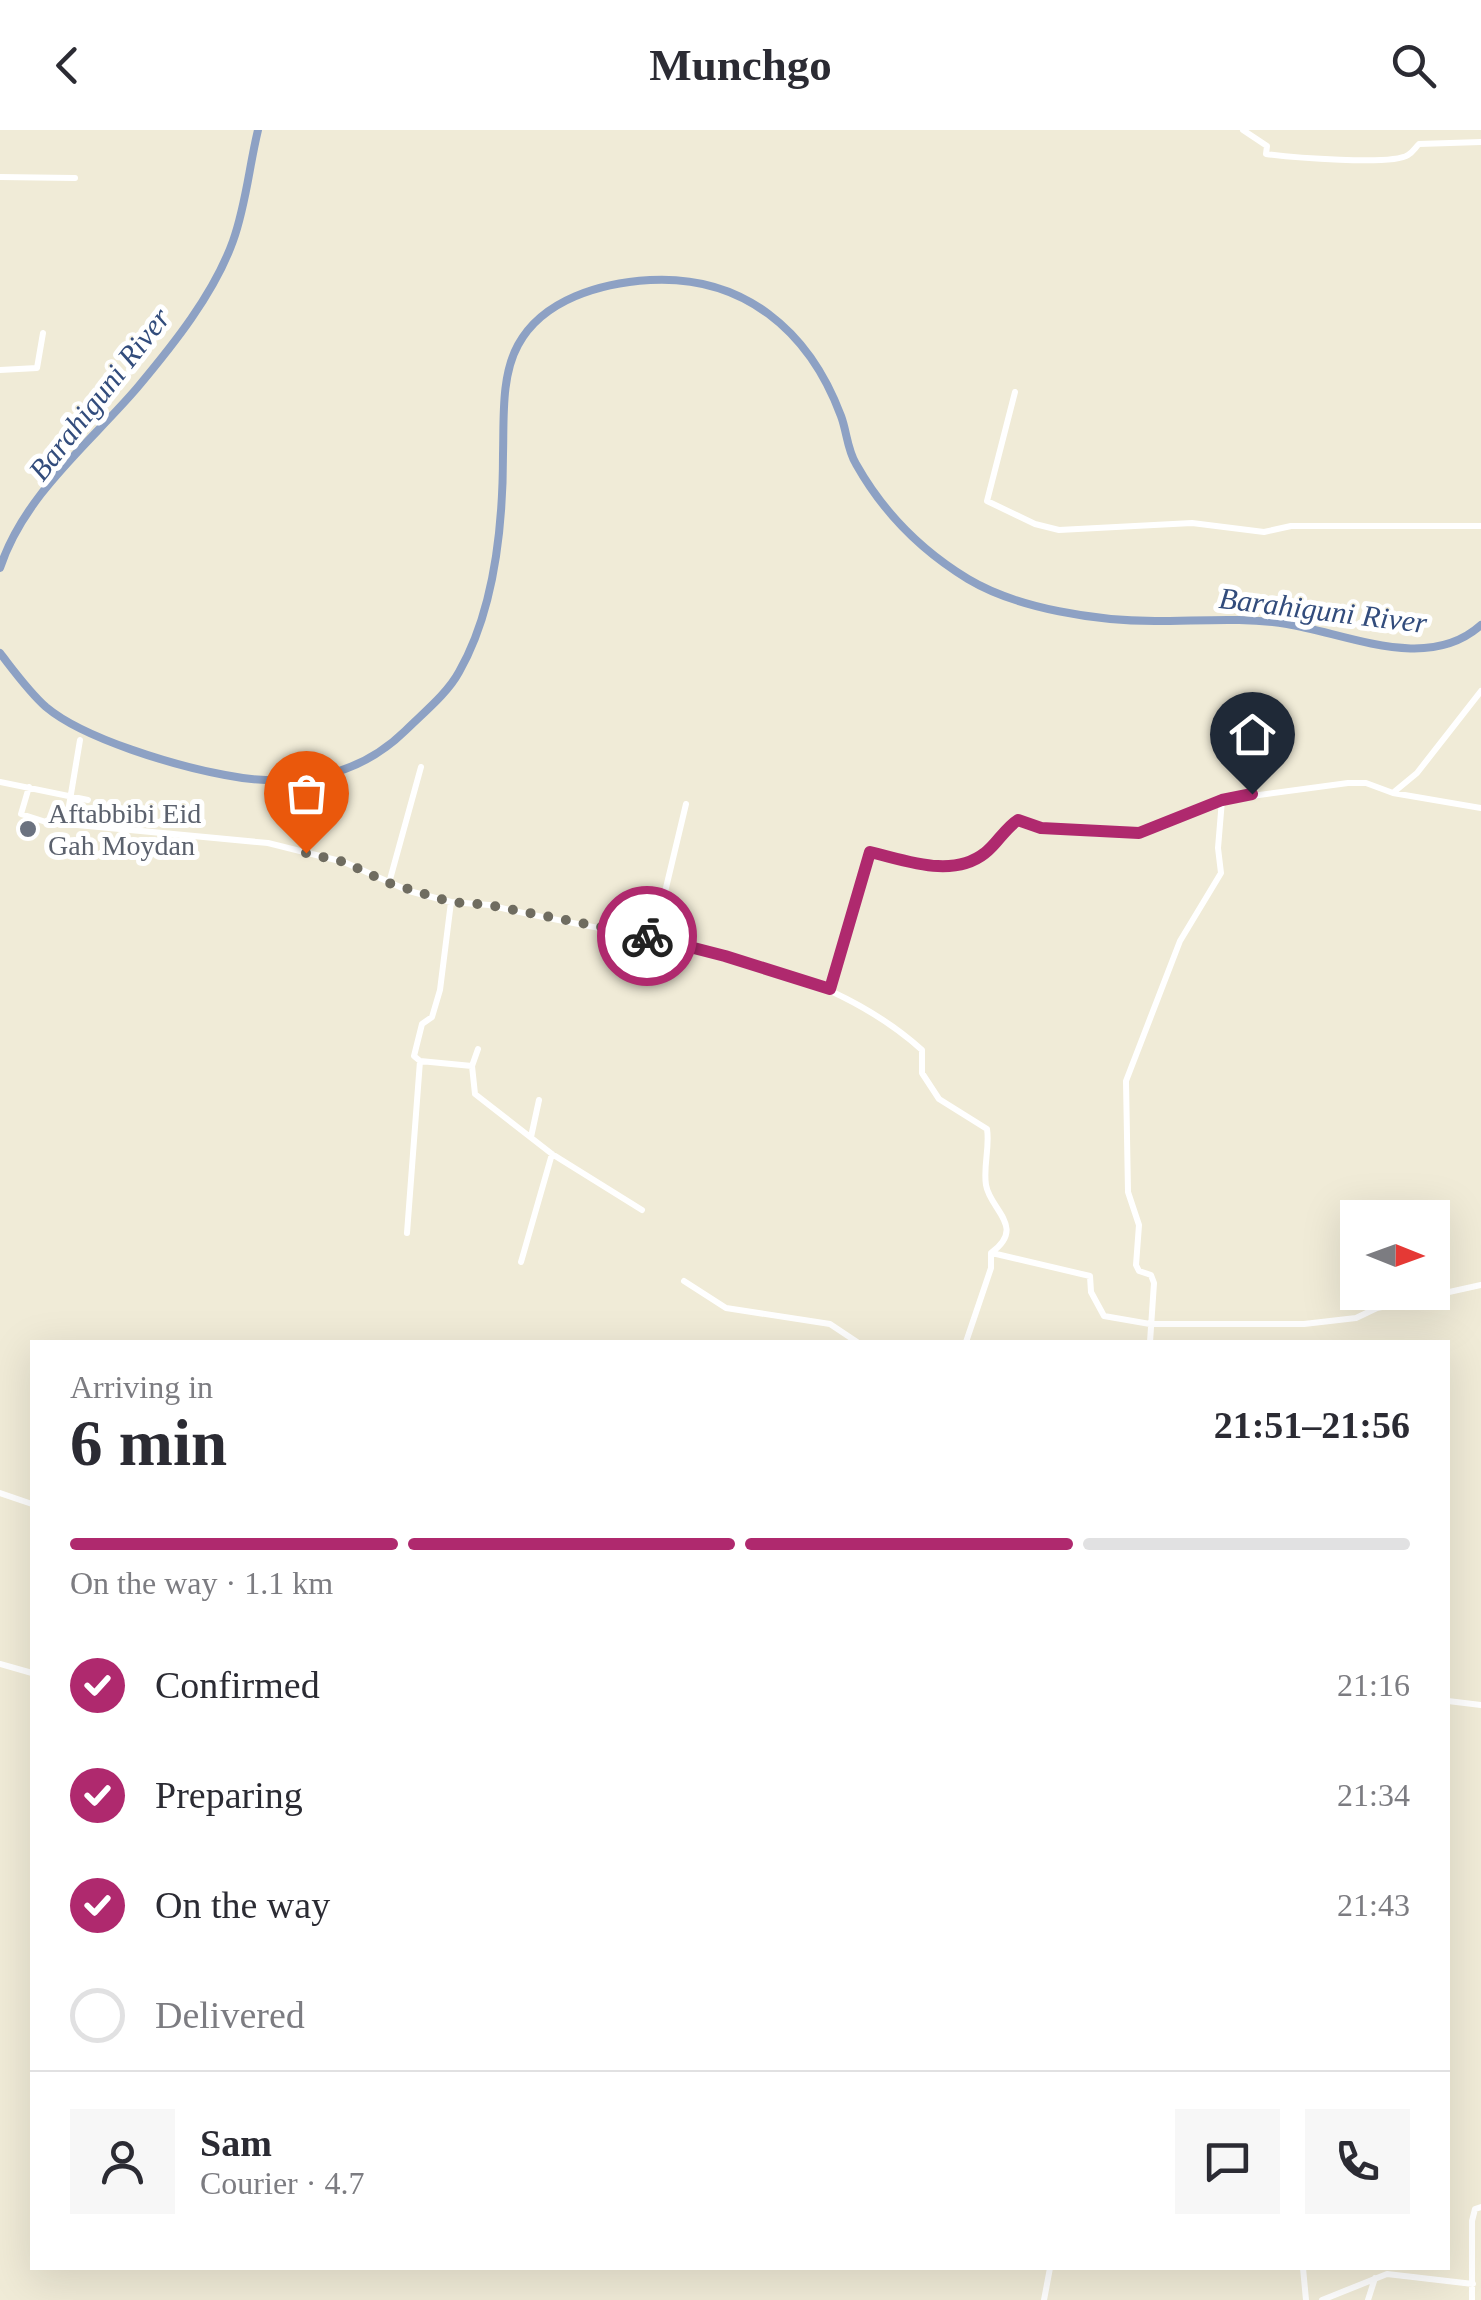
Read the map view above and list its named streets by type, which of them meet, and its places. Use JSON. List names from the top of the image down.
{
  "water": ["Barahiguni River"],
  "places": ["Aftabbibi Eid Gah Moydan"],
  "north": "right",
  "page": {
    "header": "Munchgo",
    "heading": ["6 min", "Arriving in", "21:51–21:56"],
    "panel": ["Sam", "Courier · 4.7"],
    "bar": "On the way · 1.1 km",
    "list": [
      ["Confirmed", "21:16"],
      ["Preparing", "21:34"],
      ["On the way", "21:43"],
      "Delivered"
    ]
  }
}
